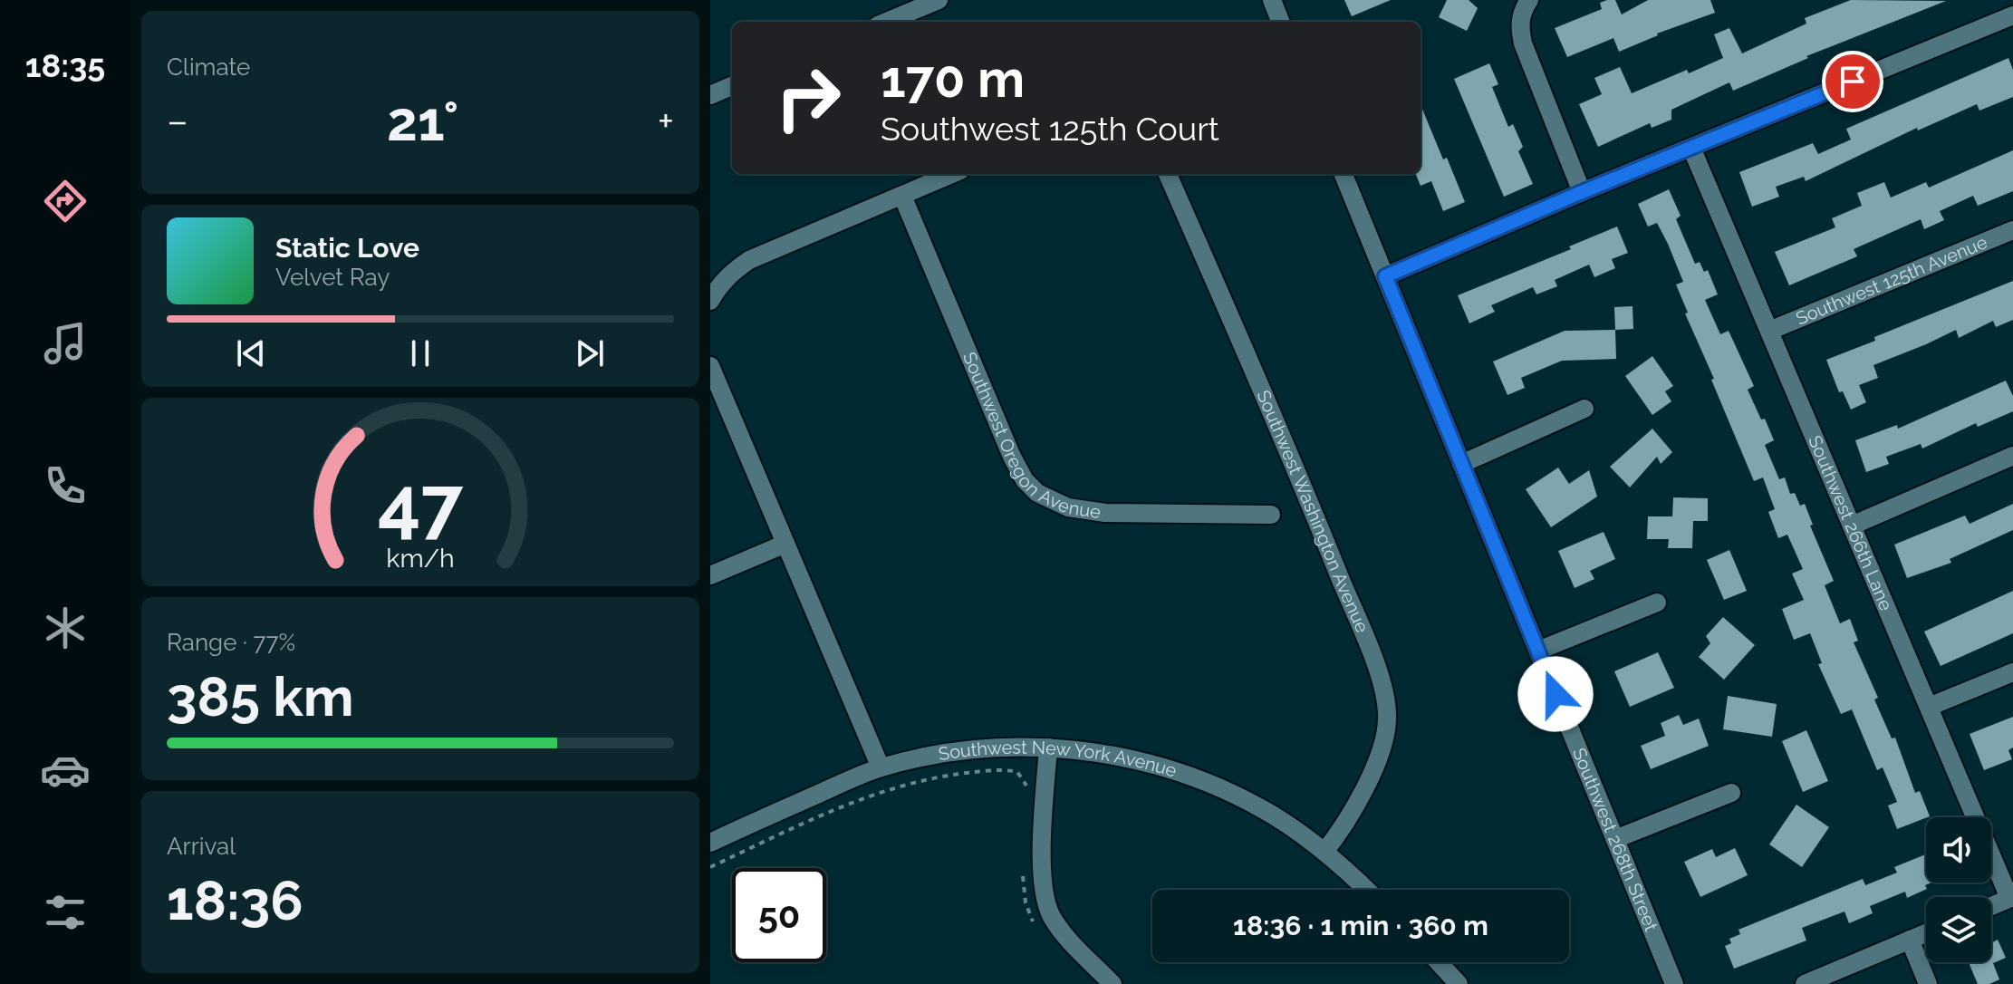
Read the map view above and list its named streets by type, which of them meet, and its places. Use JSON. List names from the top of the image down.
{
  "streets": {
    "street": [
      "Southwest 125th Avenue",
      "Southwest Oregon Avenue",
      "Southwest Washington Avenue",
      "Southwest 266th Lane",
      "Southwest New York Avenue",
      "Southwest 268th Street"
    ]
  },
  "crossings": [
    ["Southwest 125th Avenue", "Southwest 266th Lane"],
    ["Southwest Washington Avenue", "Southwest New York Avenue"]
  ],
  "page": {
    "tabs": "18:35",
    "tile": [
      "Climate",
      ["Range · 77%", "385 km"],
      ["Arrival", "18:36"]
    ],
    "turn": ["170 m", "Southwest 125th Court"],
    "heat": ["−", "21°", "+"],
    "song": ["Static Love", "Velvet Ray"],
    "limit": "50",
    "trip": "18:36 · 1 min · 360 m",
    "gauge": ["47", "km/h"]
  }
}
